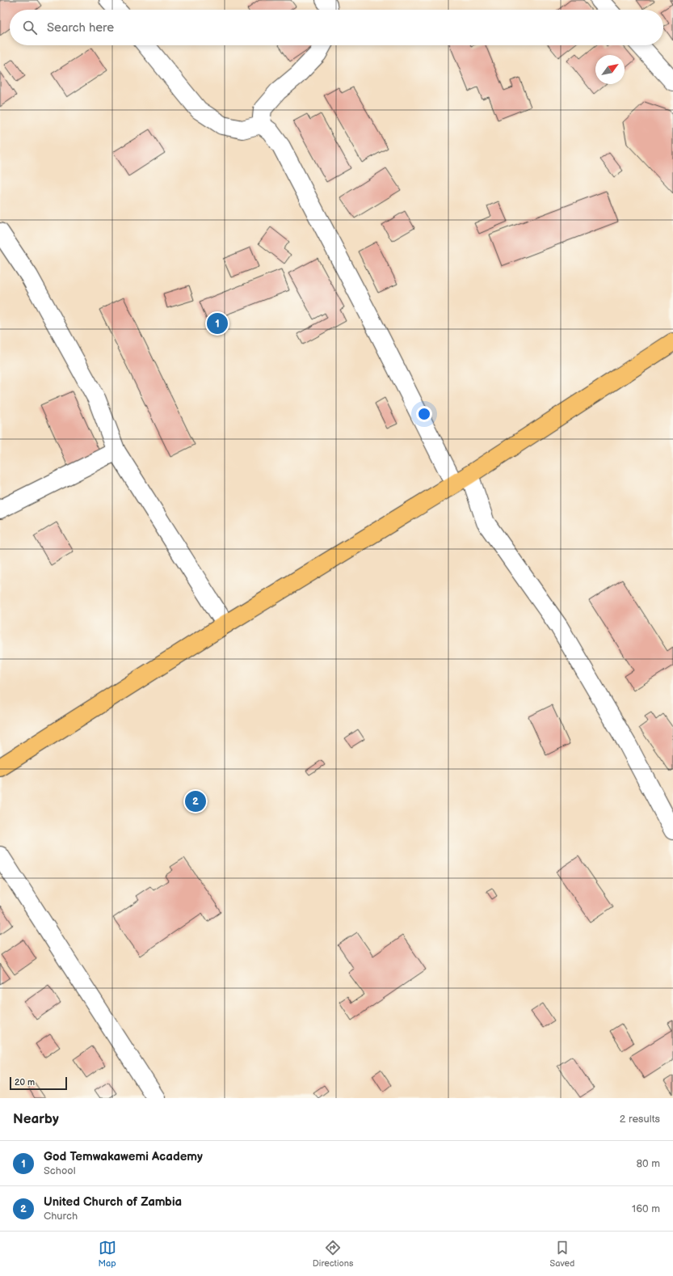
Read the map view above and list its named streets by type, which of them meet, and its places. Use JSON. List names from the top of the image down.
{
  "scale_bar": "20 m",
  "north": "top right",
  "page": {
    "search": "Search here",
    "pins": ["1", "2"],
    "scale": "20 m",
    "heading": ["Nearby", "2 results"],
    "list": [
      {
        "mark": "1",
        "name": "God Temwakawemi Academy",
        "note": "School",
        "value": "80 m"
      },
      {
        "mark": "2",
        "name": "United Church of Zambia",
        "note": "Church",
        "value": "160 m"
      }
    ],
    "nav": ["Map", "Directions", "Saved"]
  }
}
